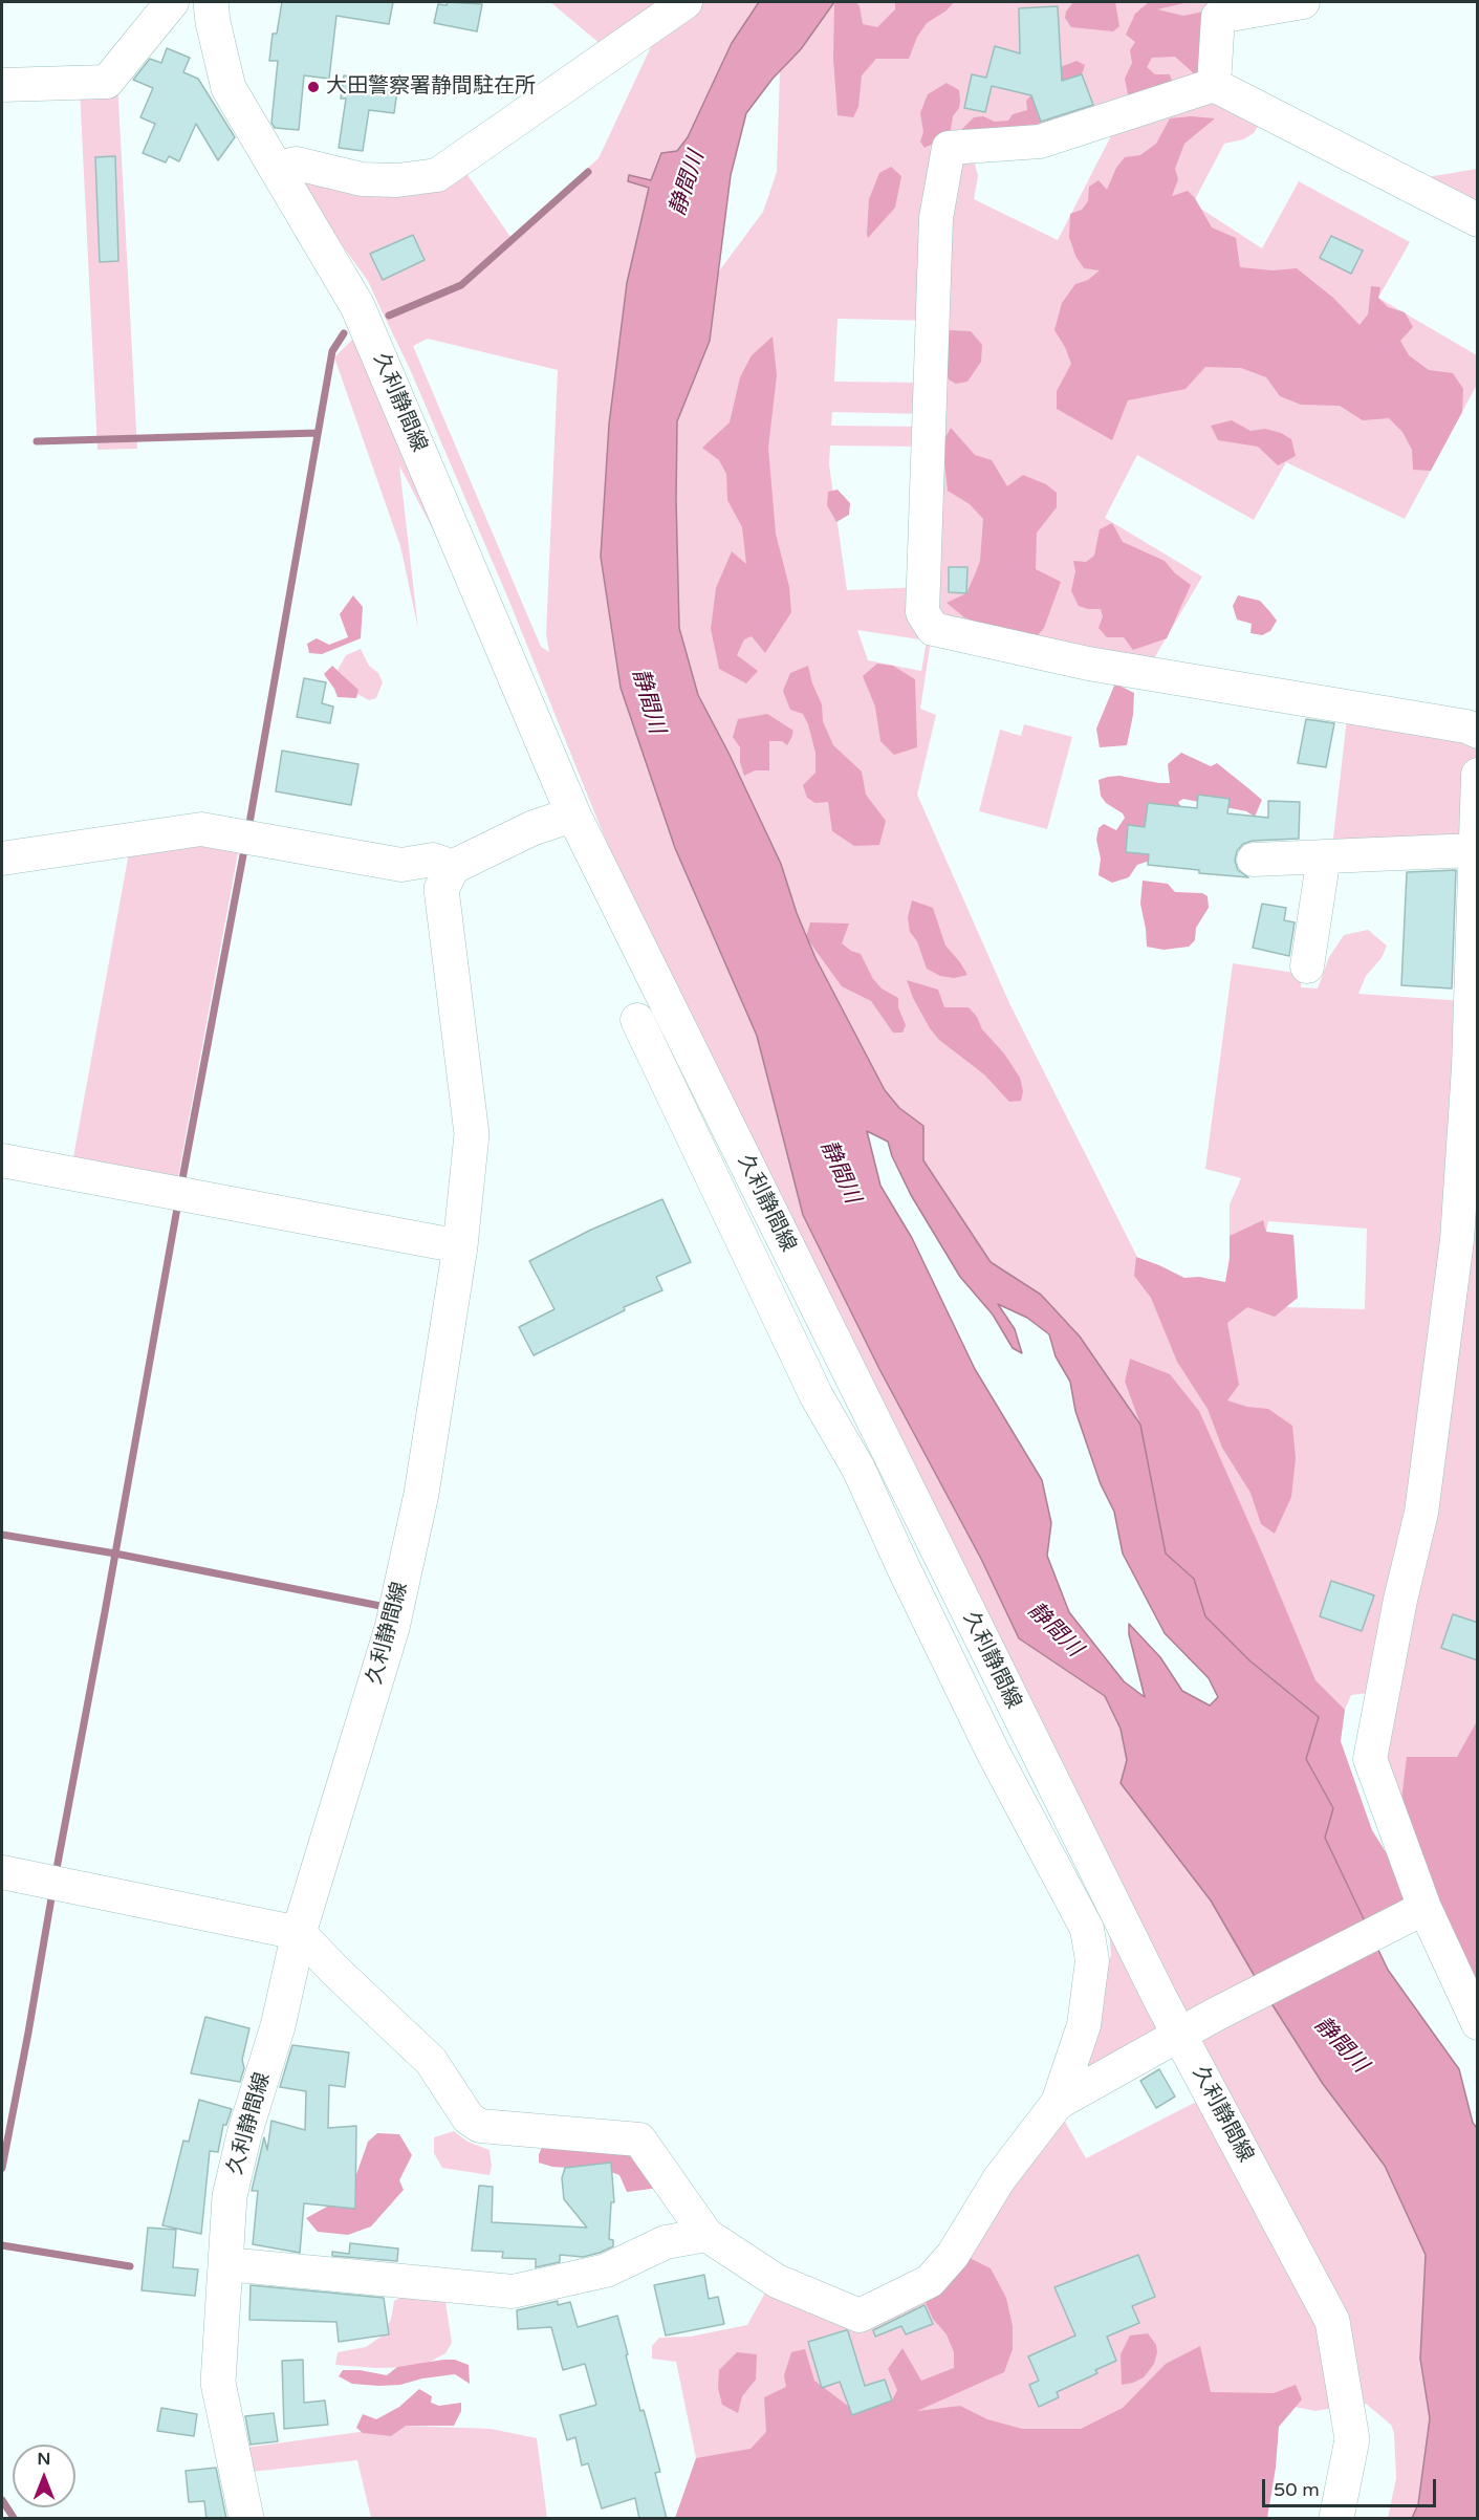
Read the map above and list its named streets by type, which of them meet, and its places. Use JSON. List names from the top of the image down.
{
  "streets": {
    "main road": ["久利静間線"]
  },
  "water": ["静間川"],
  "places": ["大田警察署静間駐在所"],
  "scale_bar": "50 m",
  "north": "top"
}
